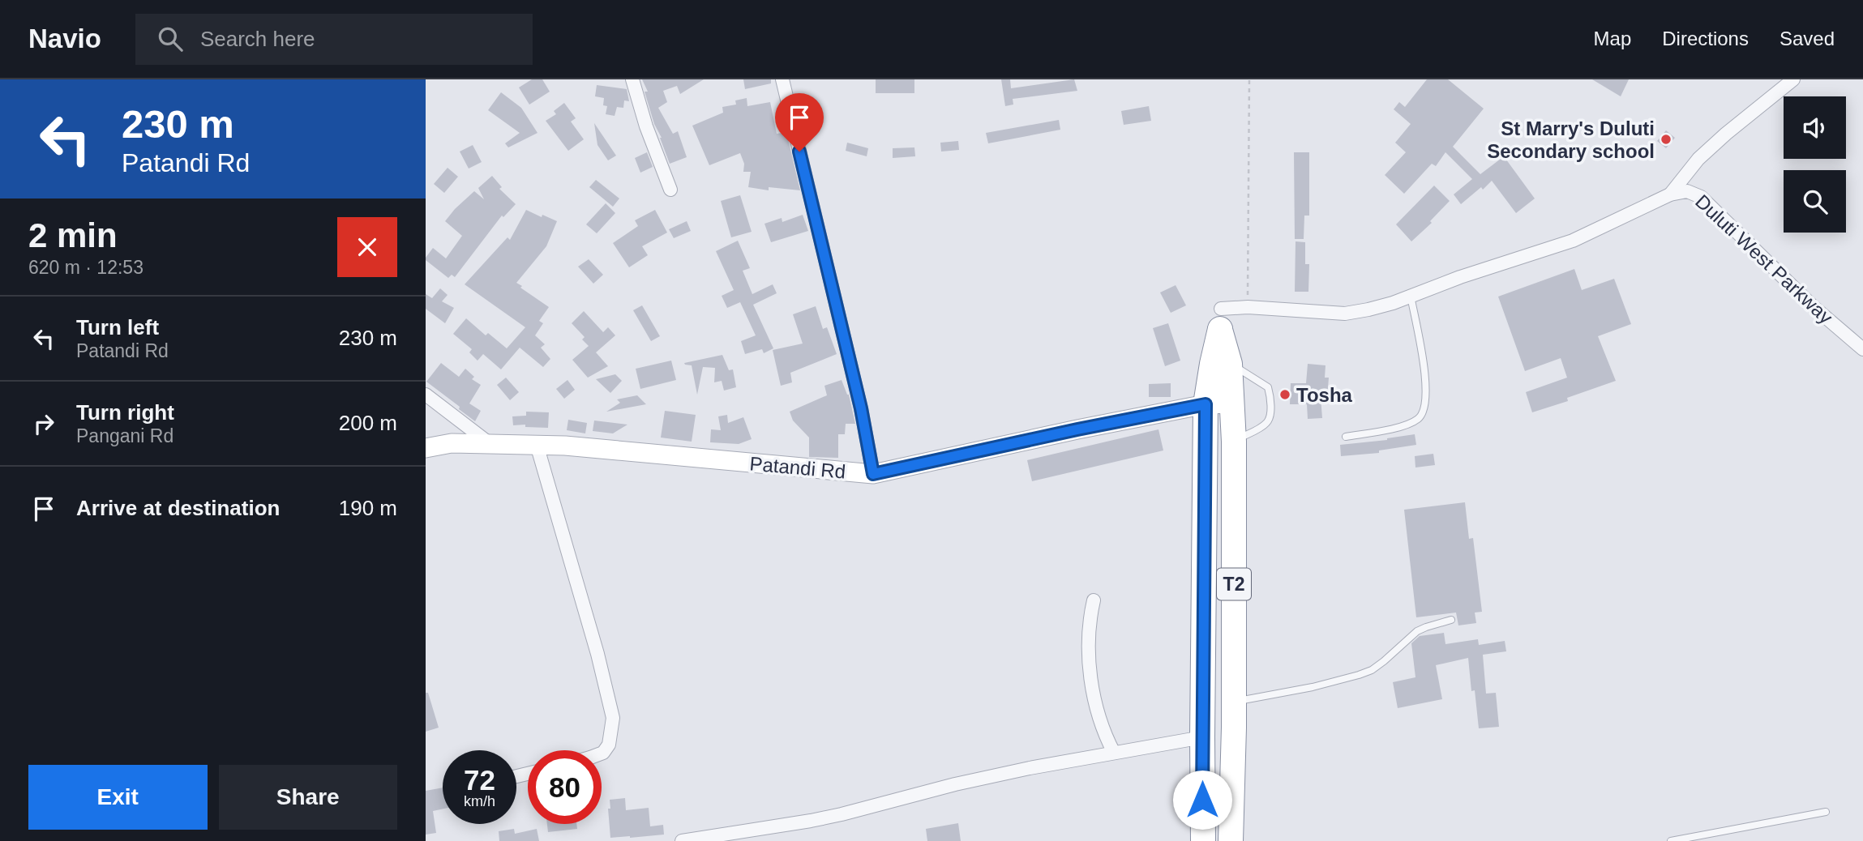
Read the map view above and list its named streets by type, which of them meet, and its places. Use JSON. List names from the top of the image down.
{
  "streets": {
    "highway": ["T2"],
    "street": ["Duluti West Parkway", "Patandi Rd"]
  },
  "crossings": [
    ["Patandi Rd", "T2"]
  ],
  "places": ["St Marry's Duluti Secondary school", "Tosha"],
  "page": {
    "header": "Navio",
    "search": "Search here",
    "nav": ["Map", "Directions", "Saved"],
    "turn": ["230 m", "Patandi Rd"],
    "heading": ["2 min", "620 m · 12:53"],
    "list": [
      {
        "name": "Turn left",
        "note": "Patandi Rd",
        "value": "230 m"
      },
      {
        "name": "Turn right",
        "note": "Pangani Rd",
        "value": "200 m"
      },
      {
        "name": "Arrive at destination",
        "value": "190 m"
      }
    ],
    "speed": "72 km/h",
    "limit": "80",
    "buttons": ["Exit", "Share"]
  }
}
